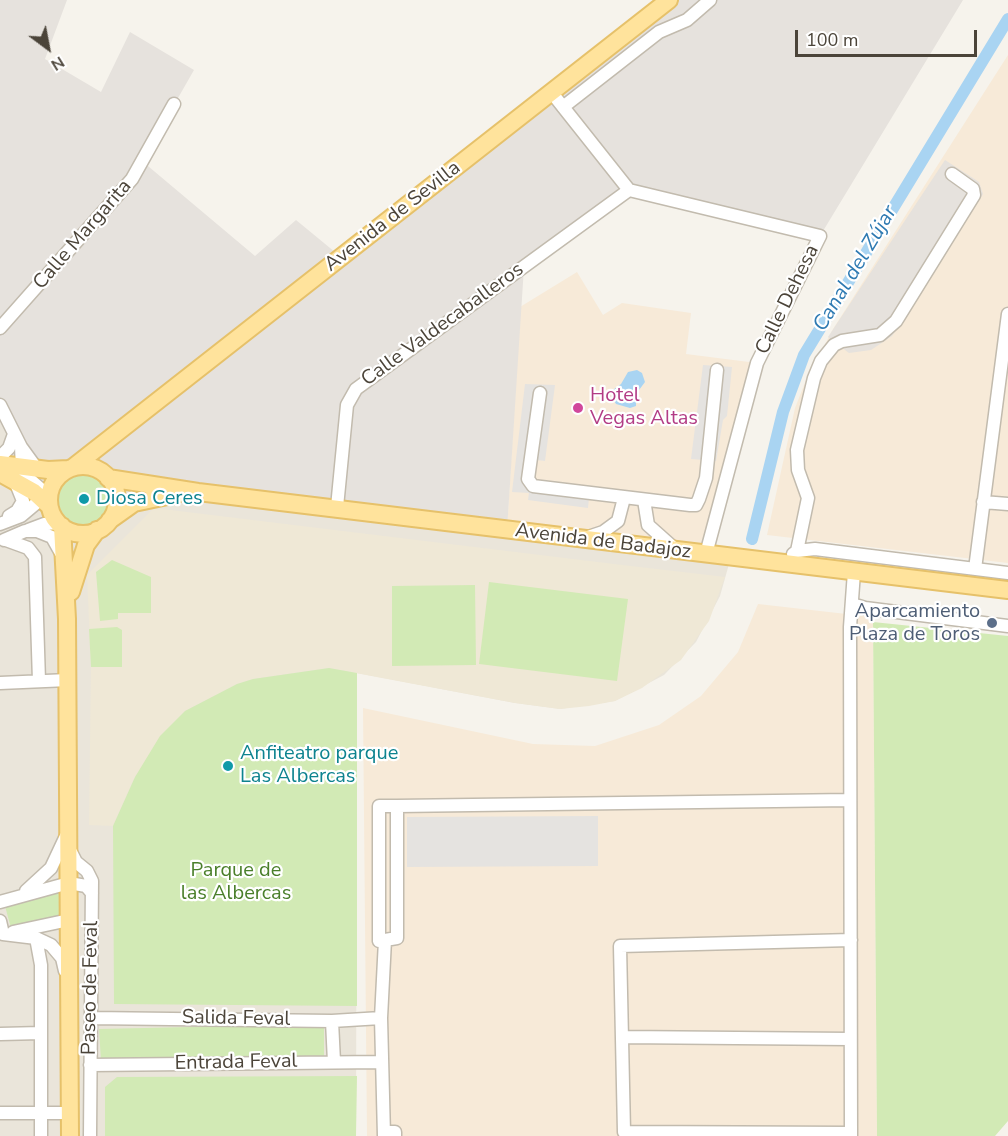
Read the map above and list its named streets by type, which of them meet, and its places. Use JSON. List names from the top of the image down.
{
  "streets": {
    "main road": ["Avenida de Sevilla", "Avenida de Badajoz"],
    "street": [
      "Calle Margarita",
      "Calle Dehesa",
      "Calle Valdecaballeros",
      "Paseo de Feval",
      "Salida Feval",
      "Entrada Feval"
    ]
  },
  "crossings": [
    ["Calle Dehesa", "Calle Valdecaballeros"],
    ["Calle Dehesa", "Avenida de Badajoz"],
    ["Calle Valdecaballeros", "Avenida de Badajoz"],
    ["Paseo de Feval", "Salida Feval"],
    ["Paseo de Feval", "Entrada Feval"]
  ],
  "water": ["Canal del Zújar"],
  "parks": ["Parque de las Albercas"],
  "places": [
    "Hotel Vegas Altas",
    "Diosa Ceres",
    "Aparcamiento Plaza de Toros",
    "Anfiteatro parque Las Albercas"
  ],
  "scale_bar": "100 m",
  "north": "bottom right"
}
